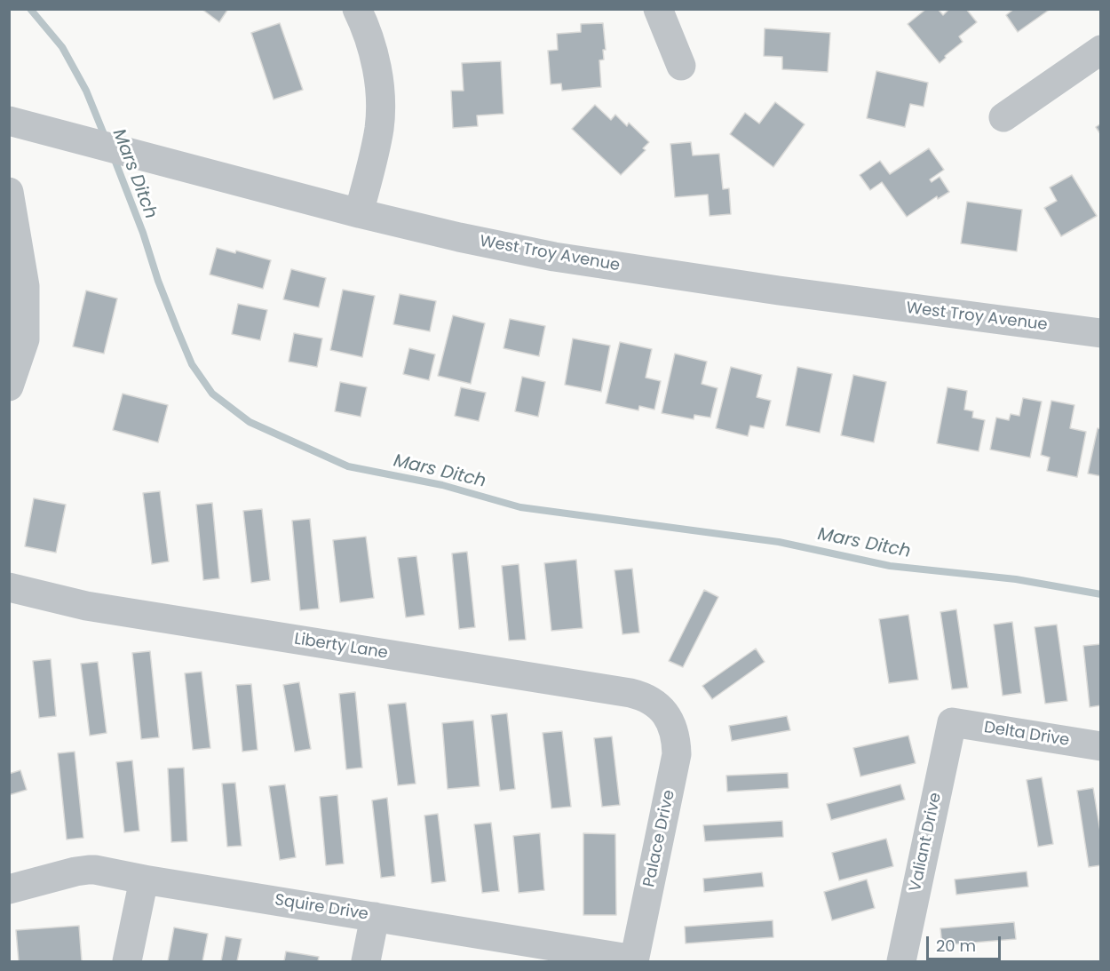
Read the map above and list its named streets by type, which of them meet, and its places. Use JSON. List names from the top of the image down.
{
  "streets": {
    "street": [
      "West Troy Avenue",
      "Liberty Lane",
      "Delta Drive",
      "Palace Drive",
      "Valiant Drive",
      "Squire Drive"
    ]
  },
  "crossings": [
    ["Liberty Lane", "Palace Drive"],
    ["Delta Drive", "Valiant Drive"],
    ["Palace Drive", "Squire Drive"]
  ],
  "water": ["Mars Ditch"],
  "scale_bar": "20 m"
}
